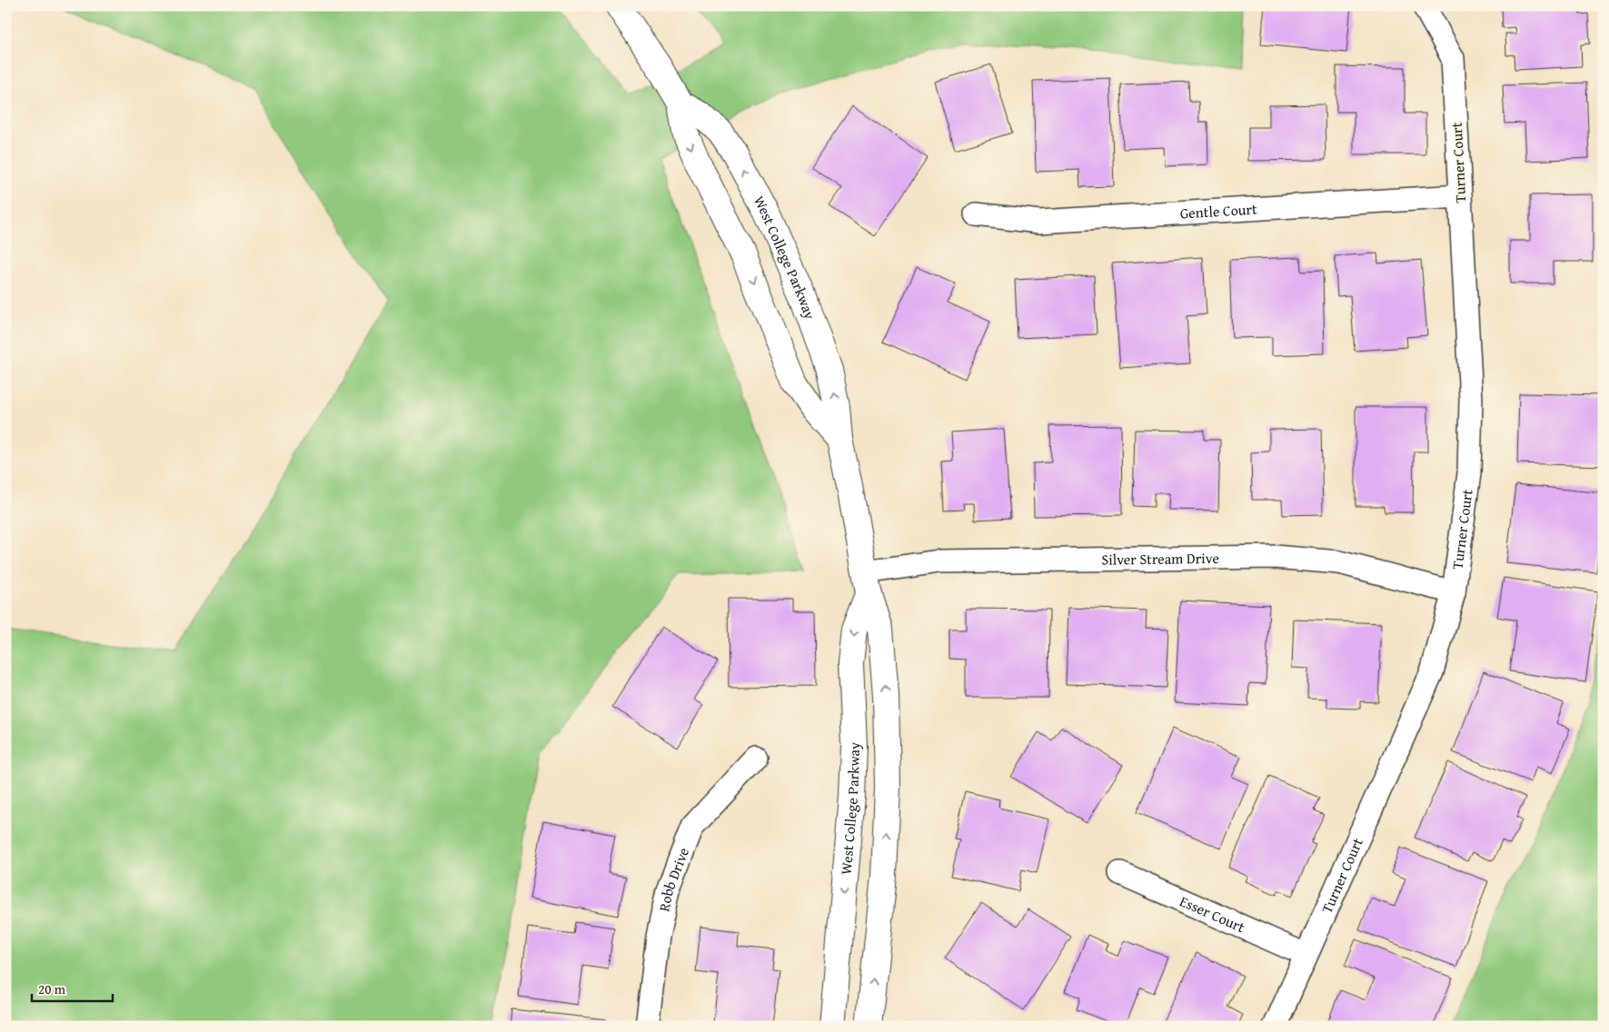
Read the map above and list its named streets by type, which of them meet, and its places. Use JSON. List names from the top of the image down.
{
  "streets": {
    "street": [
      "Turner Court",
      "Gentle Court",
      "West College Parkway",
      "Silver Stream Drive",
      "Robb Drive",
      "Esser Court"
    ]
  },
  "crossings": [
    ["Turner Court", "Gentle Court"],
    ["Turner Court", "Silver Stream Drive"],
    ["Turner Court", "Esser Court"],
    ["West College Parkway", "Silver Stream Drive"]
  ],
  "scale_bar": "20 m"
}
